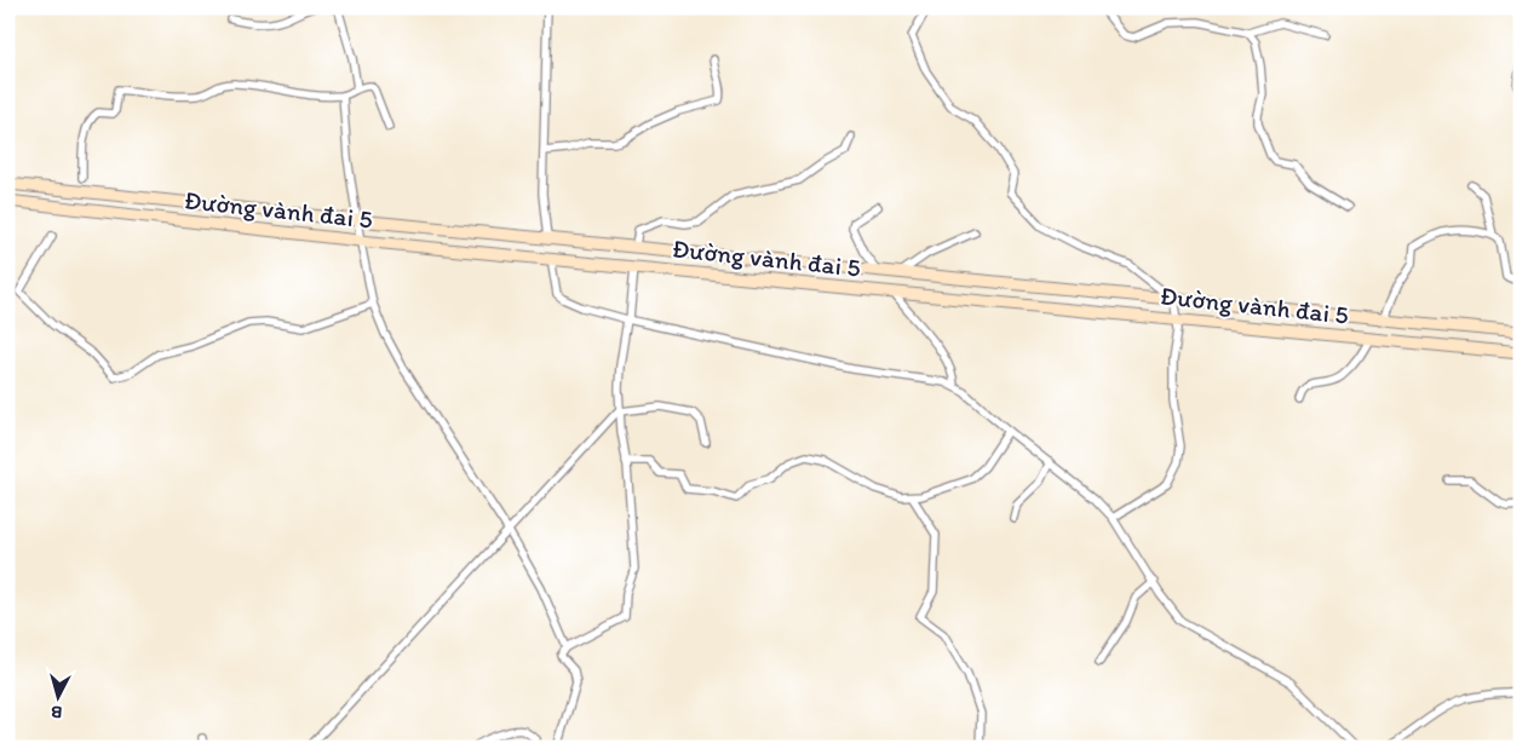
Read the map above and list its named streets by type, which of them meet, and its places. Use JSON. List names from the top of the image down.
{
  "streets": {
    "main road": ["Đường vành đai 5"]
  },
  "north": "bottom"
}
